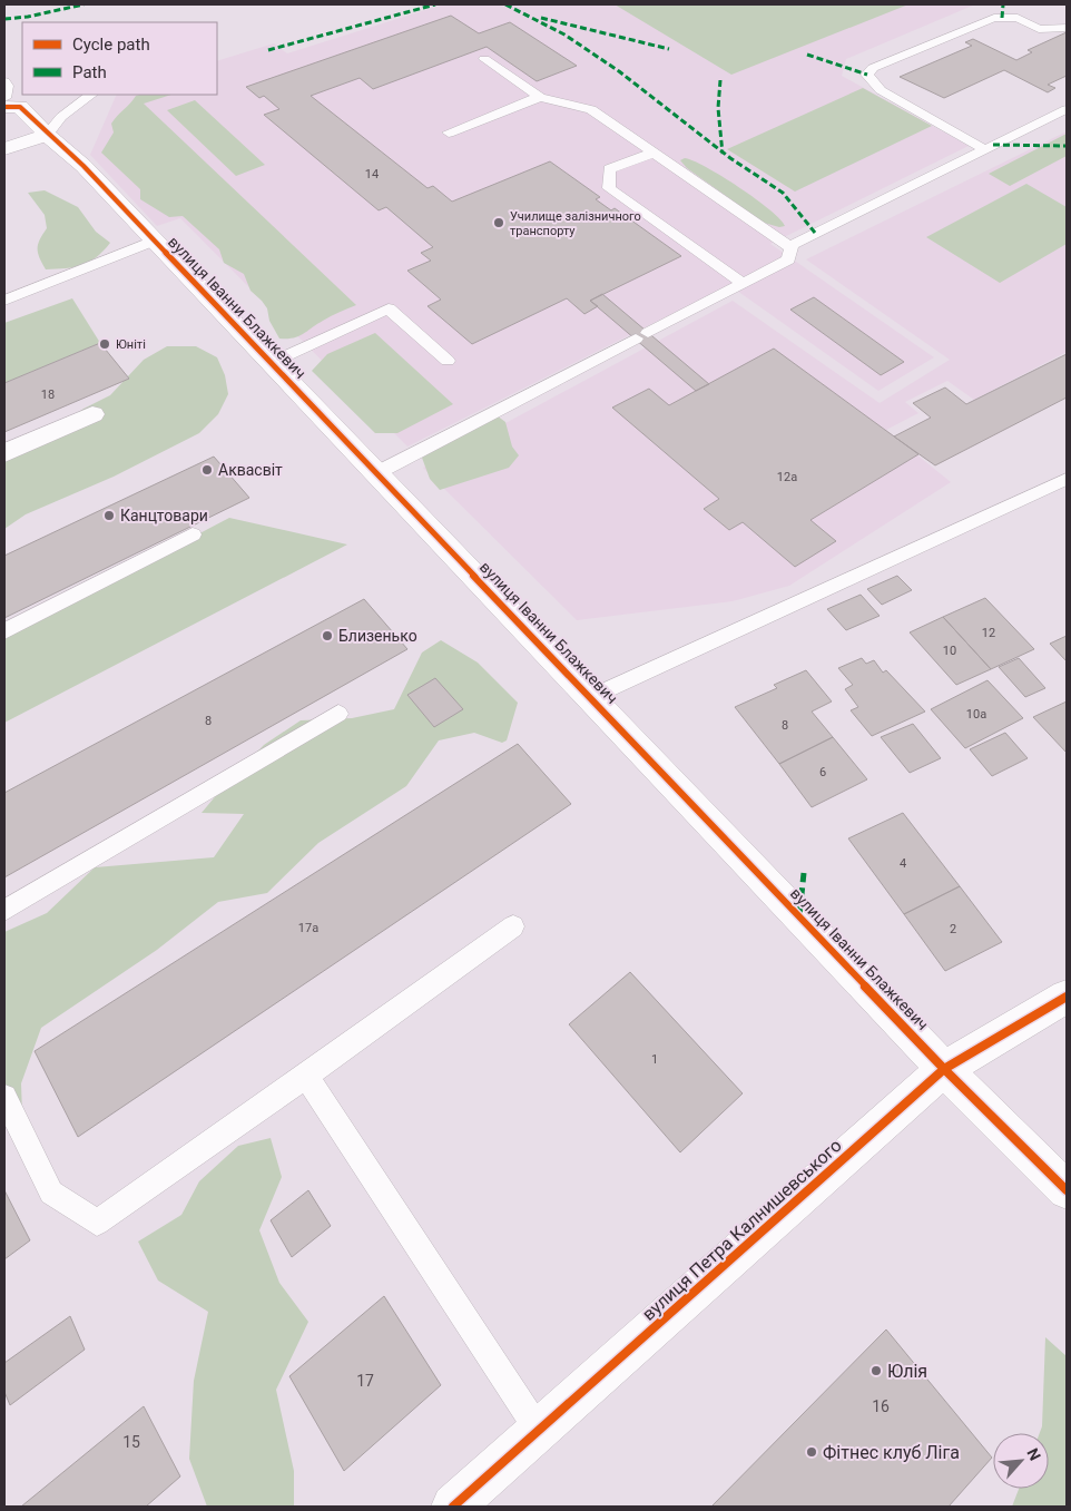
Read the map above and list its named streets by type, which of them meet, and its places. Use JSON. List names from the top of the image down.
{
  "streets": {
    "street": ["вулиця Іванни Блажкевич", "вулиця Петра Калнишевського"]
  },
  "crossings": [
    ["вулиця Іванни Блажкевич", "вулиця Петра Калнишевського"]
  ],
  "places": [
    "Училище залізничного транспорту",
    "Юніті",
    "Аквасвіт",
    "Канцтовари",
    "Близенько",
    "Юлія",
    "Фітнес клуб Ліга"
  ],
  "house_numbers": [
    "14",
    "18",
    "12а",
    "12",
    "10",
    "10а",
    "8",
    "8",
    "6",
    "4",
    "17а",
    "2",
    "1",
    "17",
    "16",
    "15"
  ],
  "legend": ["Cycle path", "Path"],
  "north": "top right"
}
